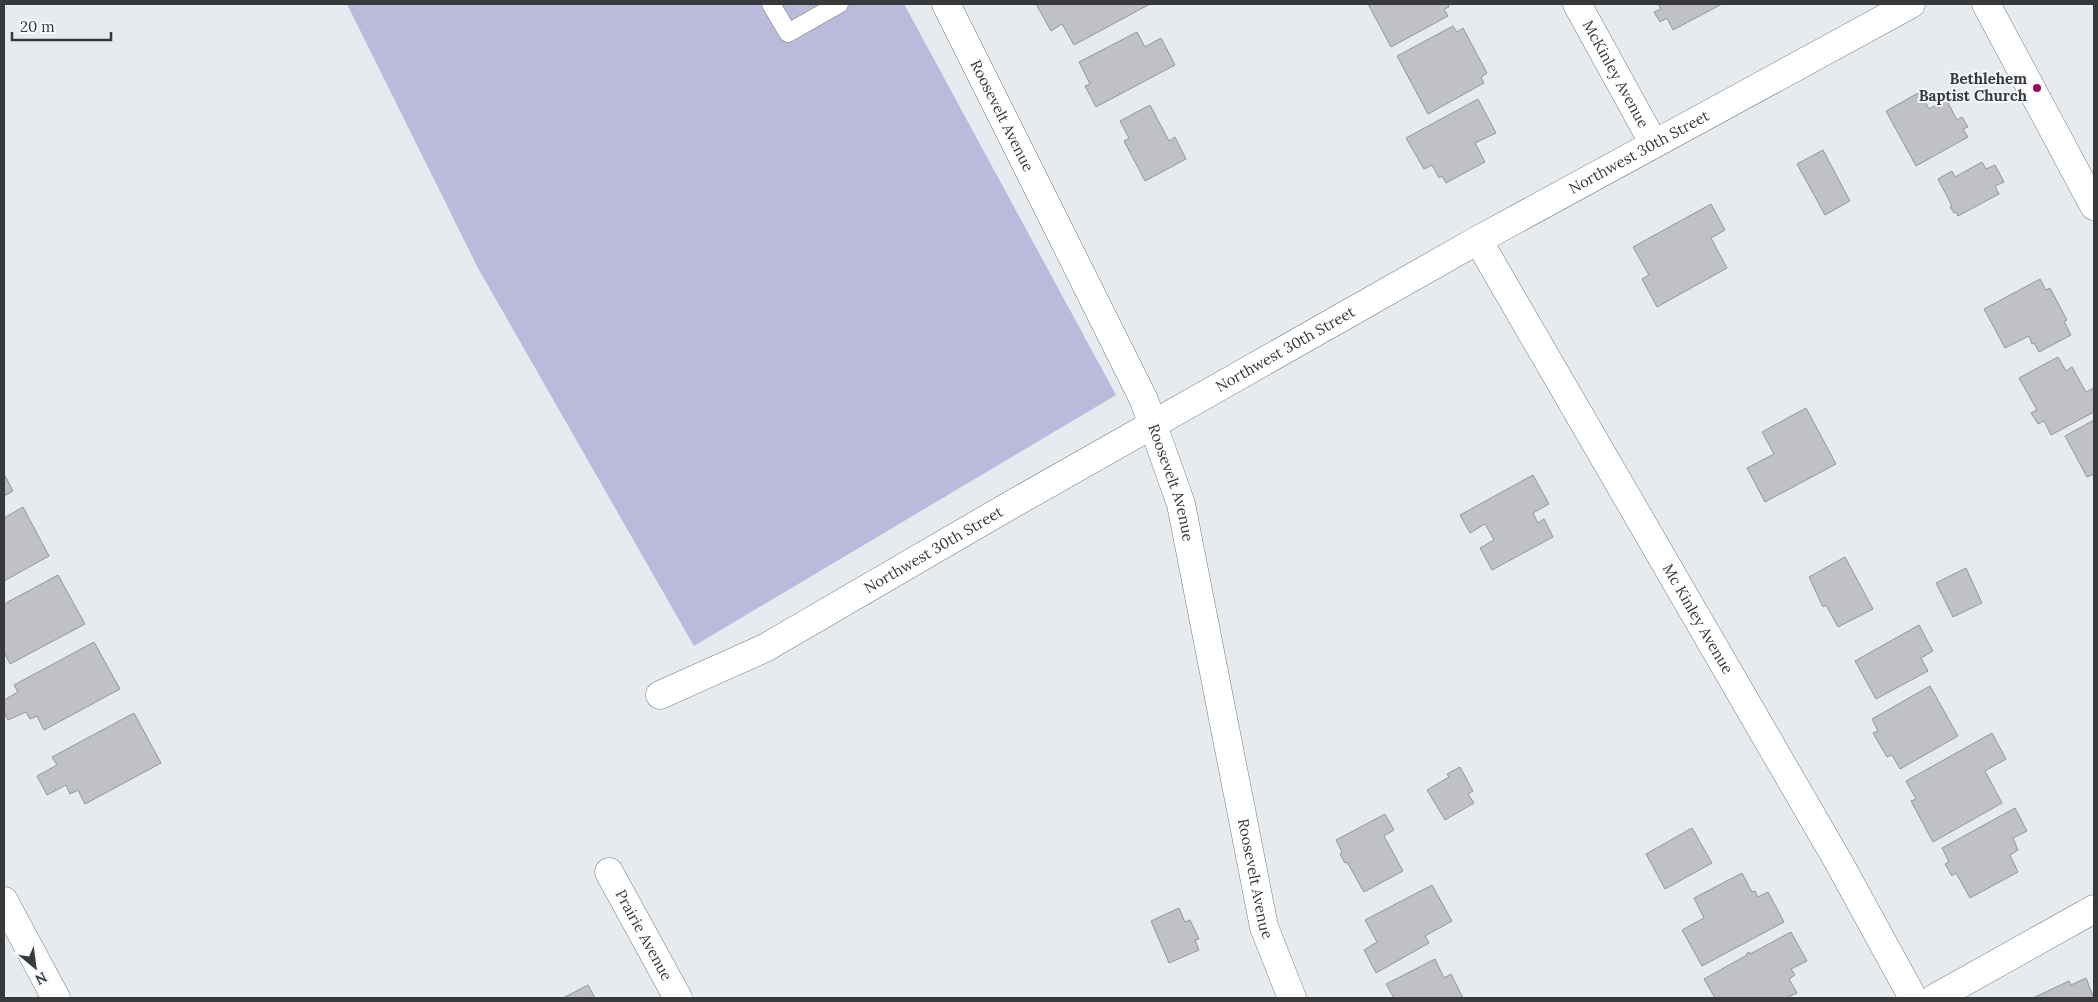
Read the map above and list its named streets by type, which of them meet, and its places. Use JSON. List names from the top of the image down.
{
  "streets": {
    "street": [
      "McKinley Avenue",
      "Roosevelt Avenue",
      "Northwest 30th Street",
      "Mc Kinley Avenue",
      "Prairie Avenue"
    ]
  },
  "crossings": [
    ["McKinley Avenue", "Northwest 30th Street"],
    ["Roosevelt Avenue", "Northwest 30th Street"],
    ["Northwest 30th Street", "Mc Kinley Avenue"]
  ],
  "places": ["Bethlehem Baptist Church"],
  "scale_bar": "20 m",
  "north": "bottom right"
}
